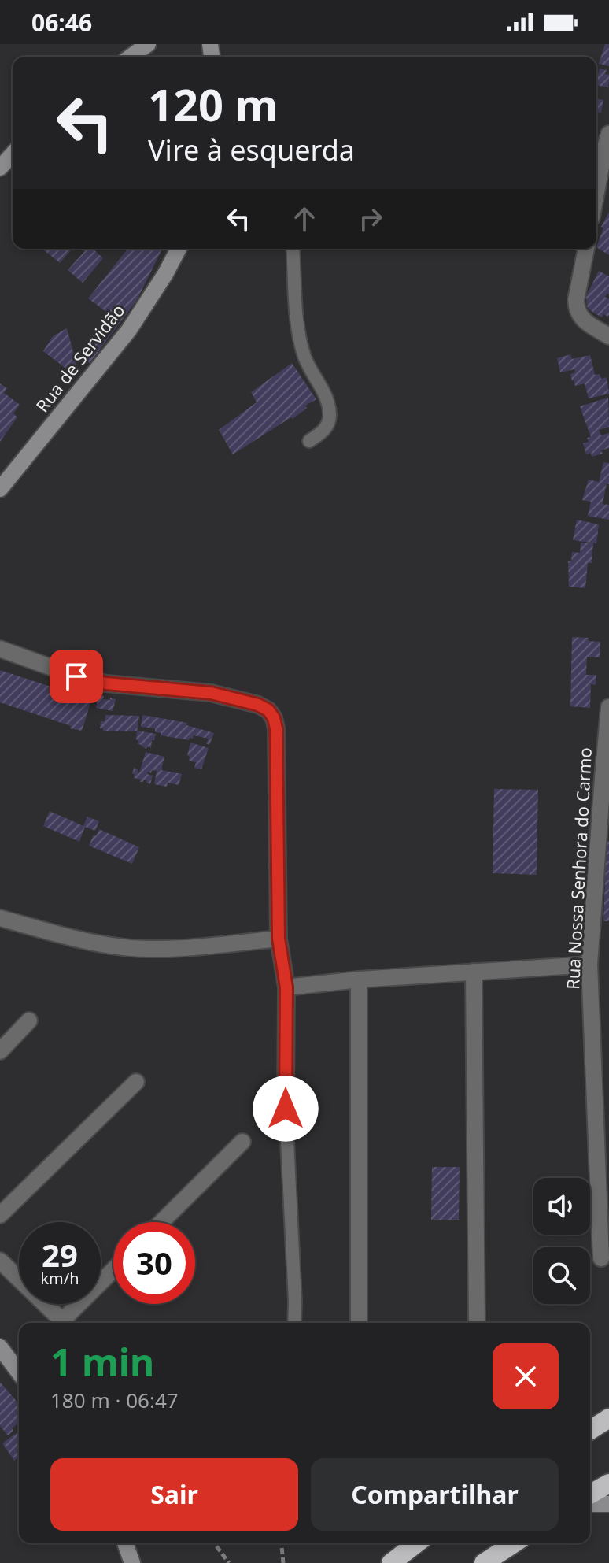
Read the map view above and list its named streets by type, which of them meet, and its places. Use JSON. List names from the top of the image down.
{
  "streets": {
    "main road": ["Rua de Servidão"],
    "street": ["Rua Nossa Senhora do Carmo"]
  },
  "page": {
    "status": "06:46",
    "turn": ["120 m", "Vire à esquerda"],
    "speed": "29 km/h",
    "limit": "30",
    "heading": ["1 min", "180 m · 06:47"],
    "buttons": ["Sair", "Compartilhar"]
  }
}
